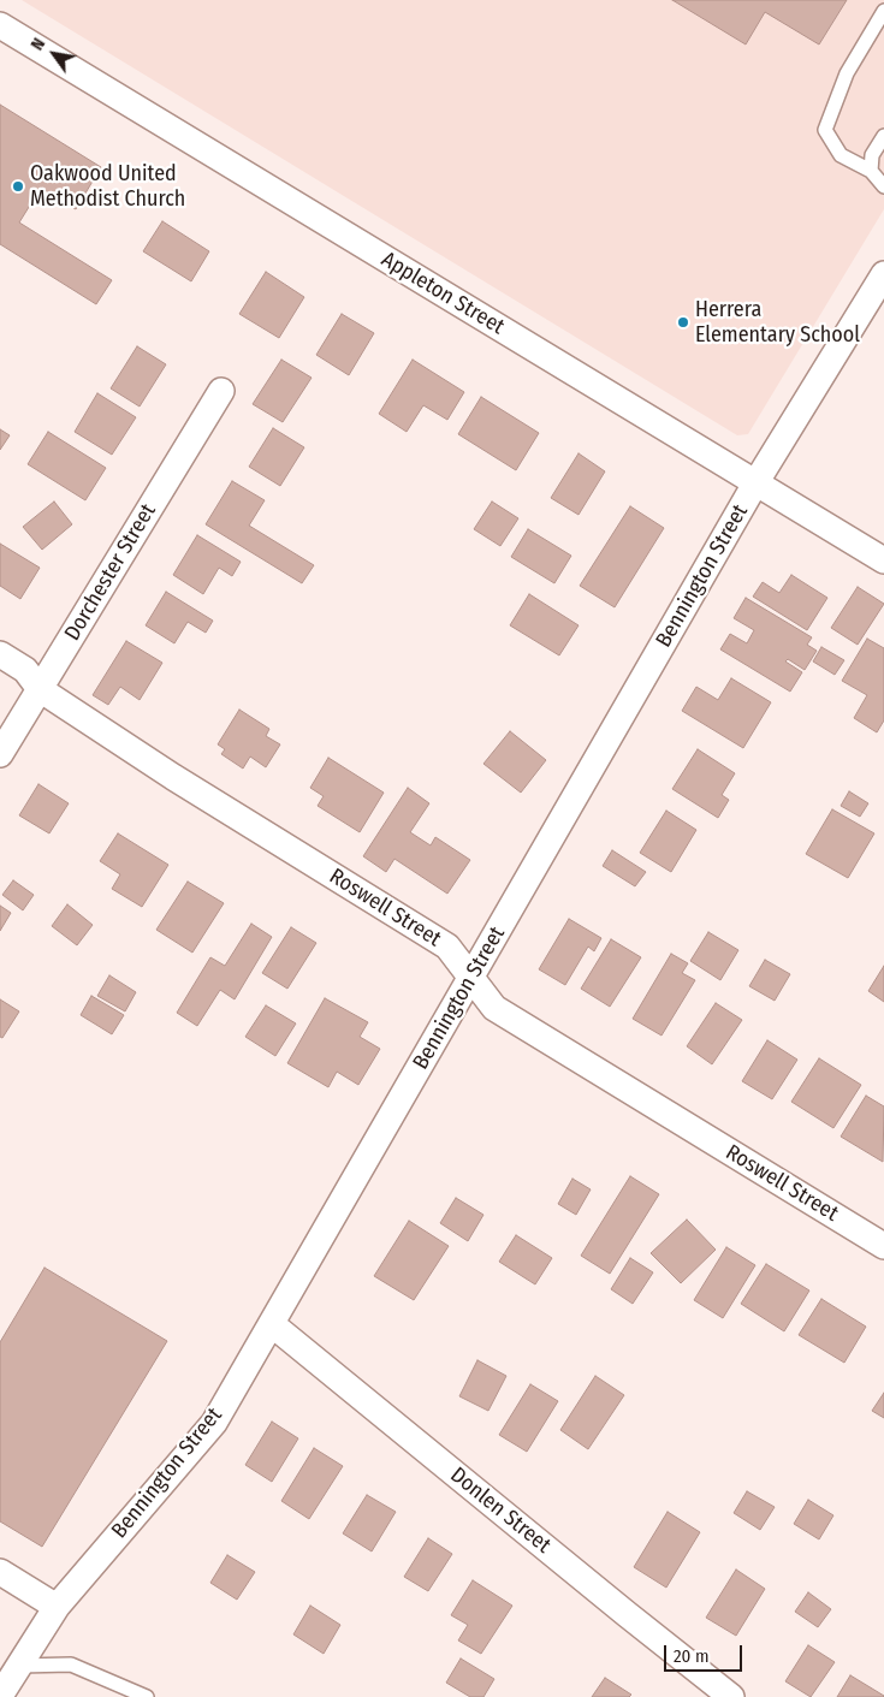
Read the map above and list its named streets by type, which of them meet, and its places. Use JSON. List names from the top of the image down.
{
  "streets": {
    "street": [
      "Appleton Street",
      "Dorchester Street",
      "Bennington Street",
      "Roswell Street",
      "Donlen Street"
    ]
  },
  "crossings": [
    ["Appleton Street", "Bennington Street"],
    ["Dorchester Street", "Roswell Street"],
    ["Bennington Street", "Roswell Street"],
    ["Bennington Street", "Donlen Street"]
  ],
  "places": ["Oakwood United Methodist Church", "Herrera Elementary School"],
  "scale_bar": "20 m",
  "north": "top left"
}
